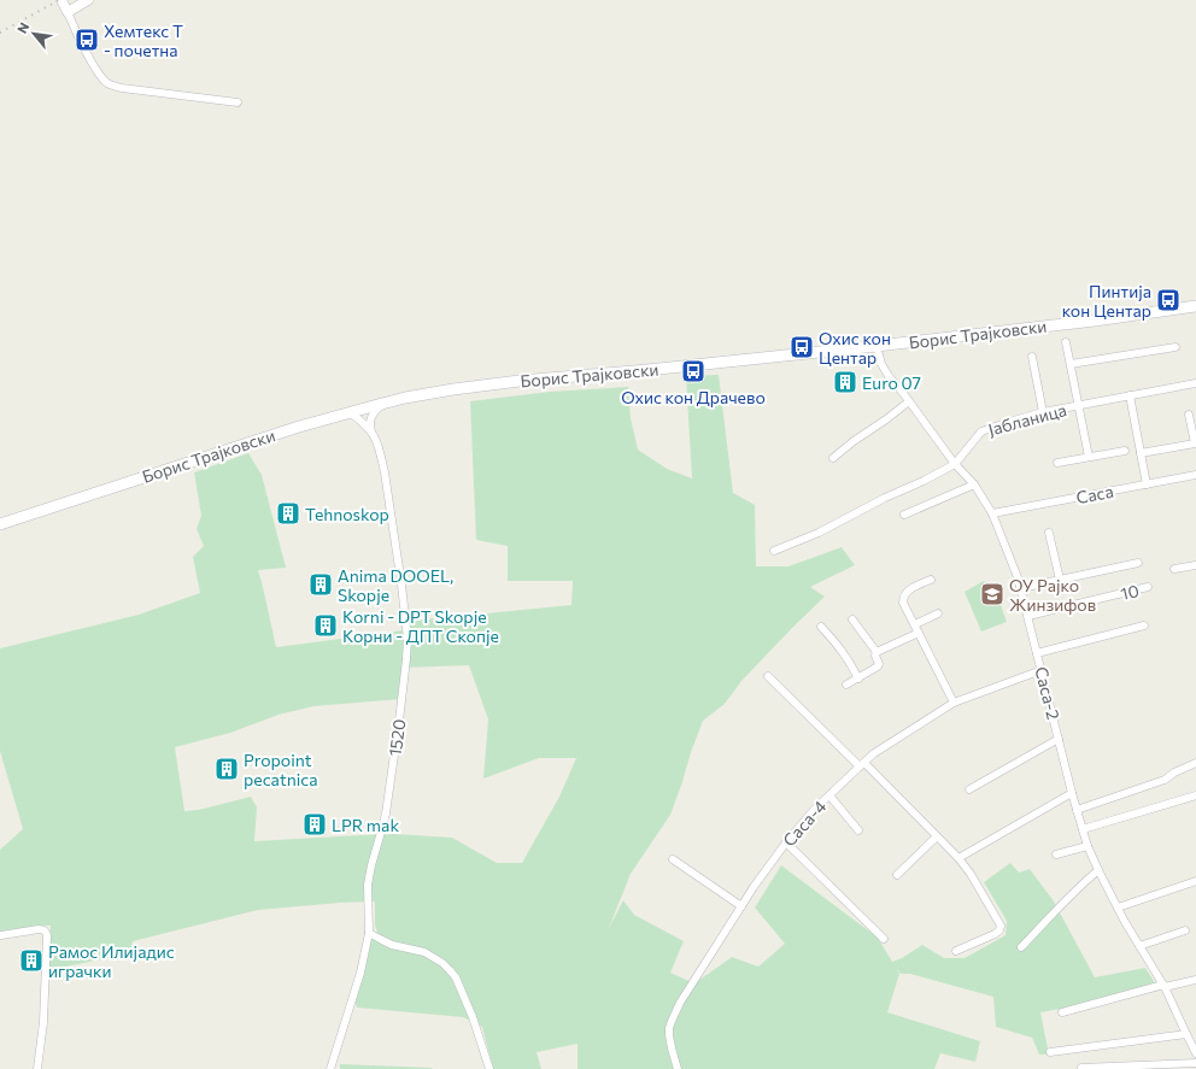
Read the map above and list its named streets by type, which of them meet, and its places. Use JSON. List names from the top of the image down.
{
  "streets": {
    "main road": ["Борис Трајковски"],
    "street": [
      "Јабланица",
      "Саса",
      "10",
      "Саса-2",
      "1520",
      "Саса-4"
    ]
  },
  "crossings": [
    ["Борис Трајковски", "Саса-2"],
    ["Борис Трајковски", "1520"],
    ["Јабланица", "Саса-2"],
    ["Саса", "Саса-2"],
    ["10", "Саса-2"],
    ["Саса-2", "Саса-4"]
  ],
  "places": {
    "bus stop": [
      "Хемтекс Т - почетна",
      "Пинтија кон Центар",
      "Охис кон Центар",
      "Охис кон Драчево"
    ],
    "building": [
      "Euro 07",
      "Tehnoskop",
      "Anima DOOEL, Skopje",
      "Korni - DPT Skopje Корни - ДПТ Скопје",
      "Propoint pecatnica",
      "LPR mak",
      "Рамос Илијадис играчки"
    ],
    "school or university": ["ОУ Рајко Жинзифов"]
  },
  "north": "top left"
}
